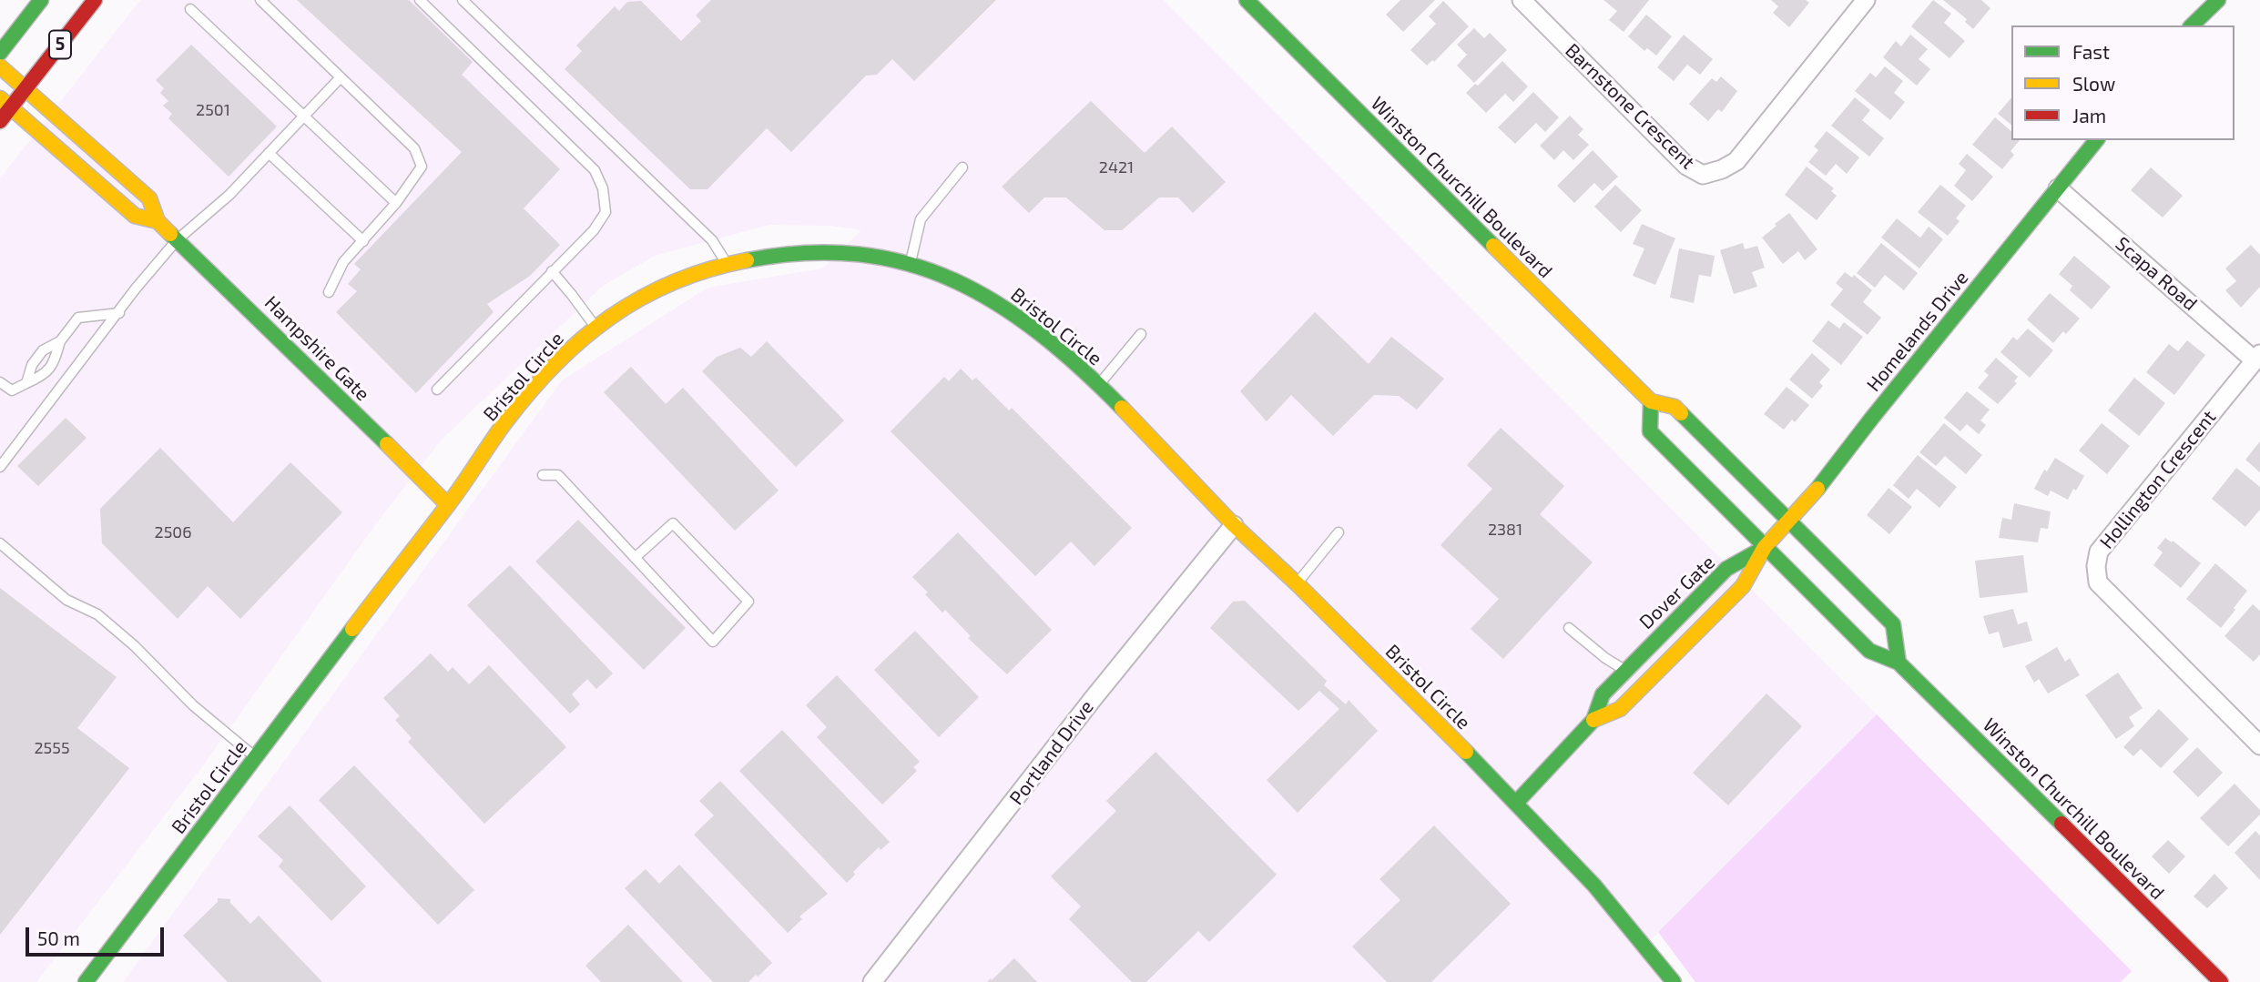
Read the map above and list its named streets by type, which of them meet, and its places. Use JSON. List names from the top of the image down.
{
  "streets": {
    "street": [
      "5",
      "Barnstone Crescent",
      "Winston Churchill Boulevard",
      "Scapa Road",
      "Bristol Circle",
      "Homelands Drive",
      "Hampshire Gate",
      "Hollington Crescent",
      "Dover Gate",
      "Portland Drive"
    ]
  },
  "crossings": [
    ["5", "Hampshire Gate"],
    ["Winston Churchill Boulevard", "Homelands Drive"],
    ["Winston Churchill Boulevard", "Dover Gate"],
    ["Scapa Road", "Homelands Drive"],
    ["Scapa Road", "Hollington Crescent"],
    ["Bristol Circle", "Hampshire Gate"],
    ["Bristol Circle", "Dover Gate"],
    ["Bristol Circle", "Portland Drive"],
    ["Homelands Drive", "Dover Gate"]
  ],
  "house_numbers": [
    "2501",
    "2421",
    "2381",
    "2506",
    "2555"
  ],
  "legend": ["Fast", "Slow", "Jam"],
  "scale_bar": "50 m"
}
